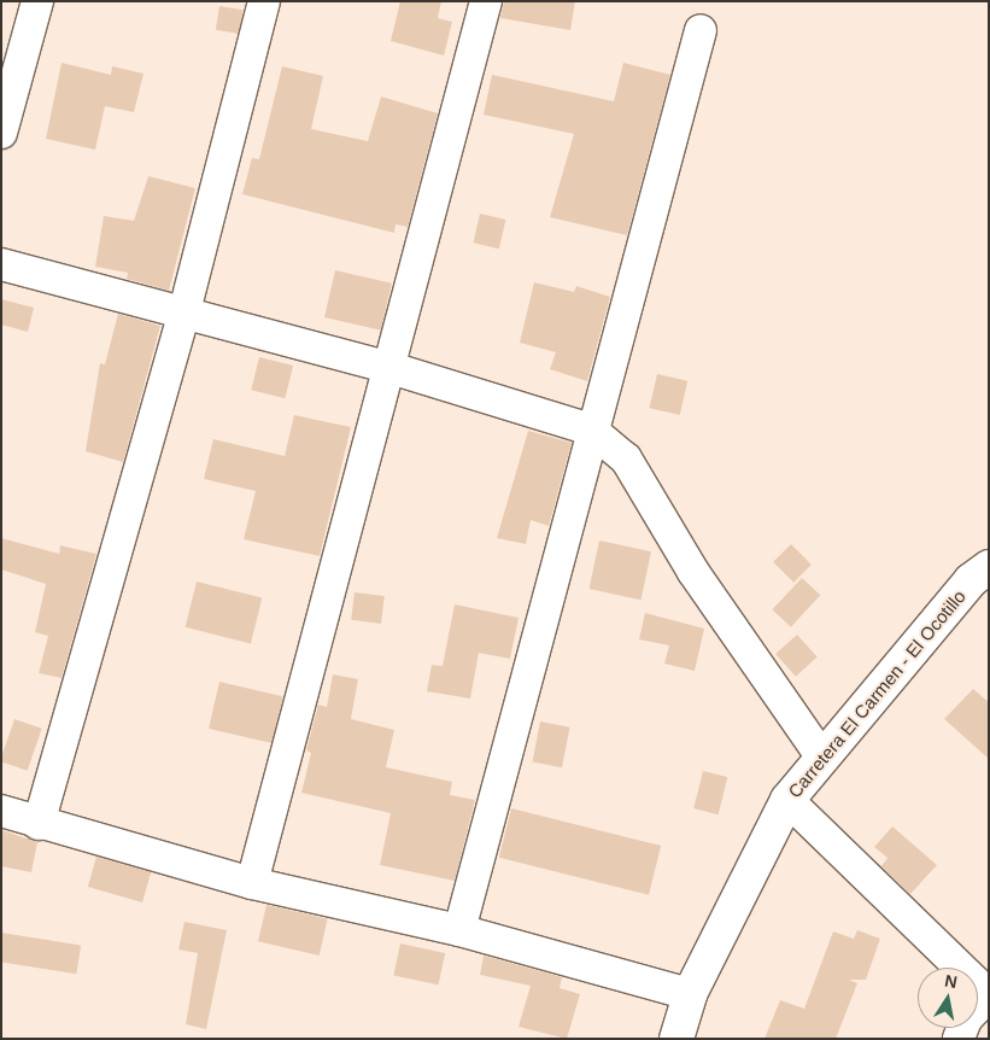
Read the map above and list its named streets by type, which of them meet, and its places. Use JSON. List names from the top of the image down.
{
  "streets": {
    "main road": ["Carretera El Carmen - El Ocotillo"]
  },
  "north": "top"
}
